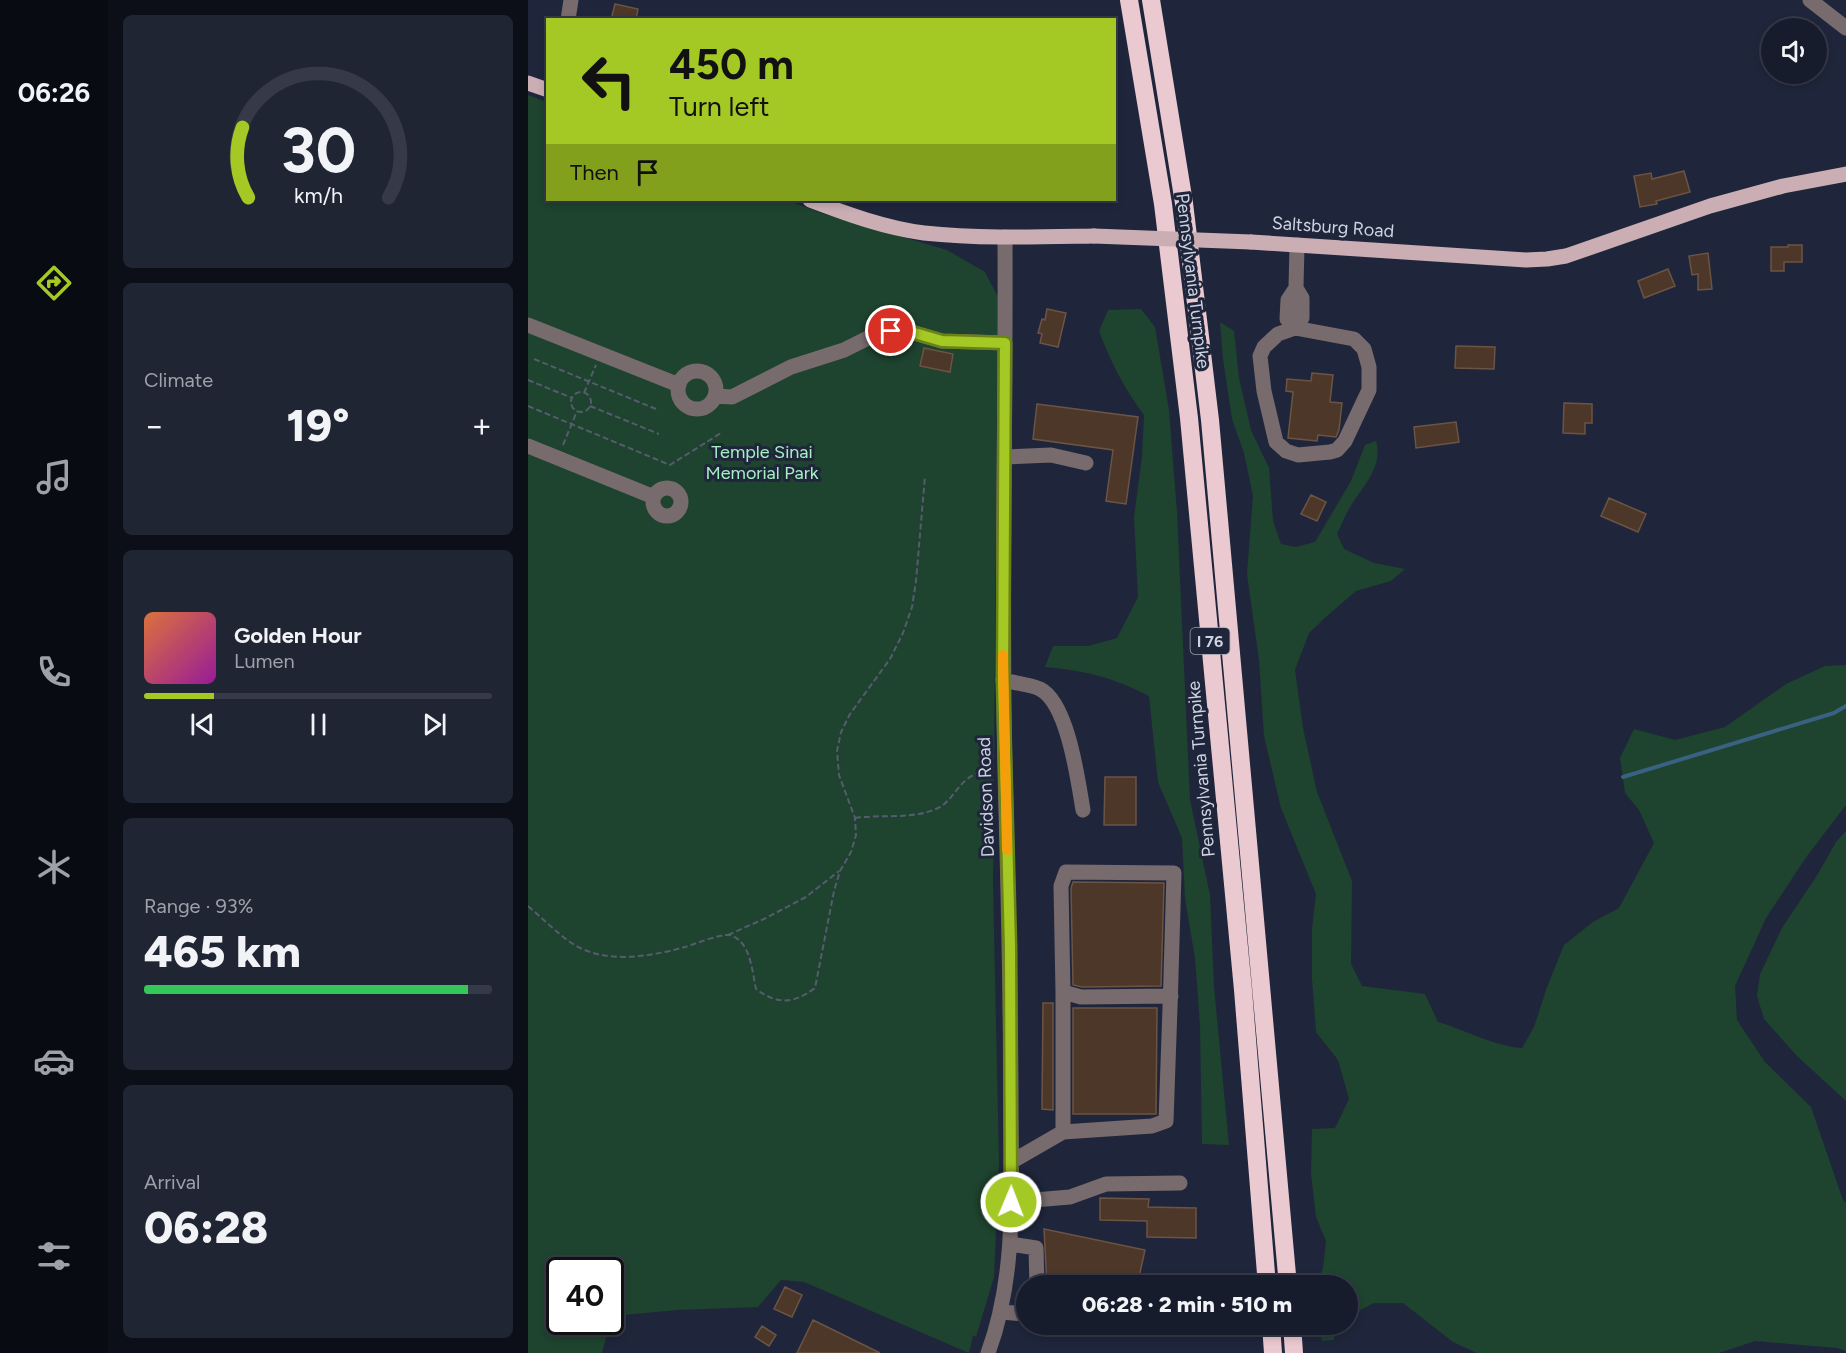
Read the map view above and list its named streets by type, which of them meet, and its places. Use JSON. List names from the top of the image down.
{
  "streets": {
    "highway": ["Pennsylvania Turnpike", "I 76"],
    "main road": ["Saltsburg Road"],
    "street": ["Davidson Road"]
  },
  "crossings": [
    ["Saltsburg Road", "Davidson Road"]
  ],
  "parks": ["Temple Sinai Memorial Park"],
  "page": {
    "tabs": "06:26",
    "turn": ["450 m", "Turn left"],
    "then": "Then",
    "tile": [
      "Climate",
      ["Range · 93%", "465 km"],
      ["Arrival", "06:28"]
    ],
    "heat": ["−", "19°", "+"],
    "song": ["Golden Hour", "Lumen"],
    "limit": "40",
    "trip": "06:28 · 2 min · 510 m",
    "gauge": ["30", "km/h"]
  }
}
